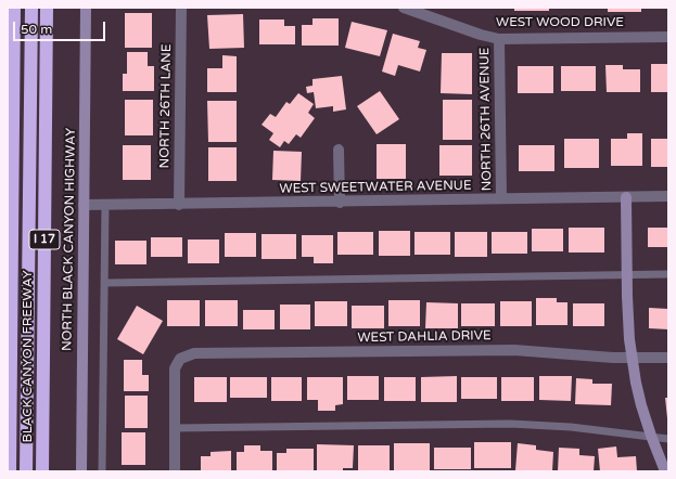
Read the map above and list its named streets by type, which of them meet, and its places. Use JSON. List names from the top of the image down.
{
  "streets": {
    "highway": ["I 17", "BLACK CANYON FREEWAY"],
    "main road": ["NORTH BLACK CANYON HIGHWAY"],
    "street": [
      "WEST WOOD DRIVE",
      "NORTH 26TH LANE",
      "NORTH 26TH AVENUE",
      "WEST SWEETWATER AVENUE",
      "WEST DAHLIA DRIVE"
    ]
  },
  "crossings": [
    ["WEST WOOD DRIVE", "NORTH 26TH AVENUE"],
    ["NORTH 26TH LANE", "WEST SWEETWATER AVENUE"],
    ["NORTH 26TH AVENUE", "WEST SWEETWATER AVENUE"],
    ["WEST SWEETWATER AVENUE", "NORTH BLACK CANYON HIGHWAY"]
  ],
  "scale_bar": "50 m"
}
